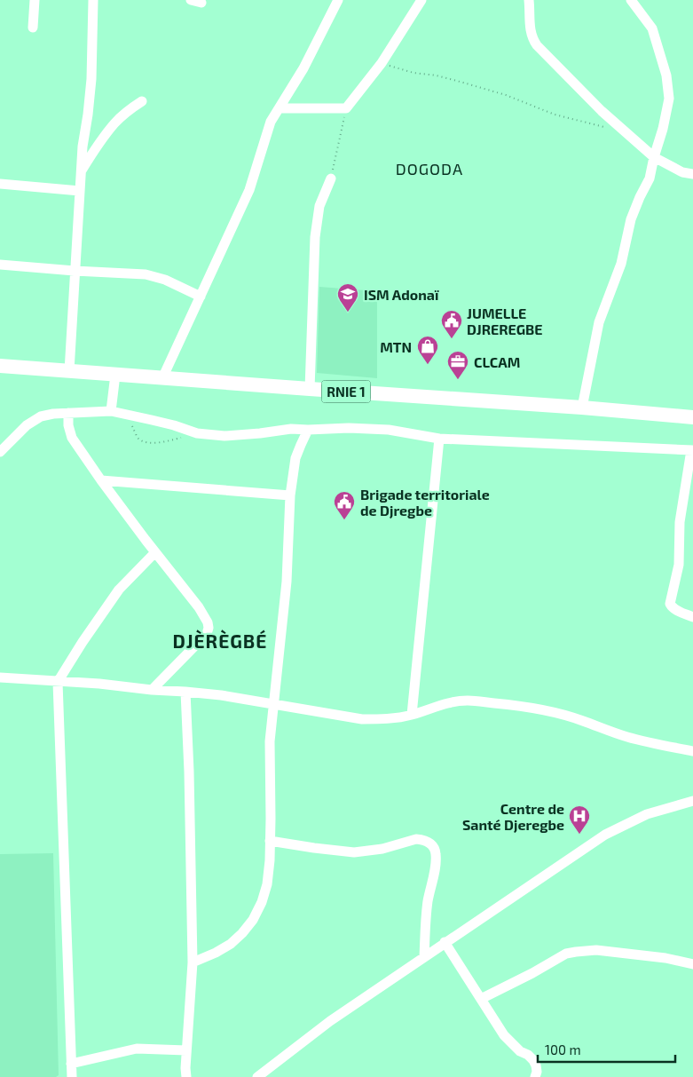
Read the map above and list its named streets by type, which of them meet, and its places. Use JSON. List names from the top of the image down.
{
  "streets": {
    "highway": ["RNIE 1"]
  },
  "districts": ["DOGODA", "DJÈRÈGBÉ"],
  "places": {
    "school or university": ["ISM Adonaï"],
    "public building": ["JUMELLE DJREREGBE", "Brigade territoriale de Djregbe"],
    "shop": ["MTN"],
    "office": ["CLCAM"],
    "hospital": ["Centre de Santé Djeregbe"]
  },
  "scale_bar": "100 m"
}
